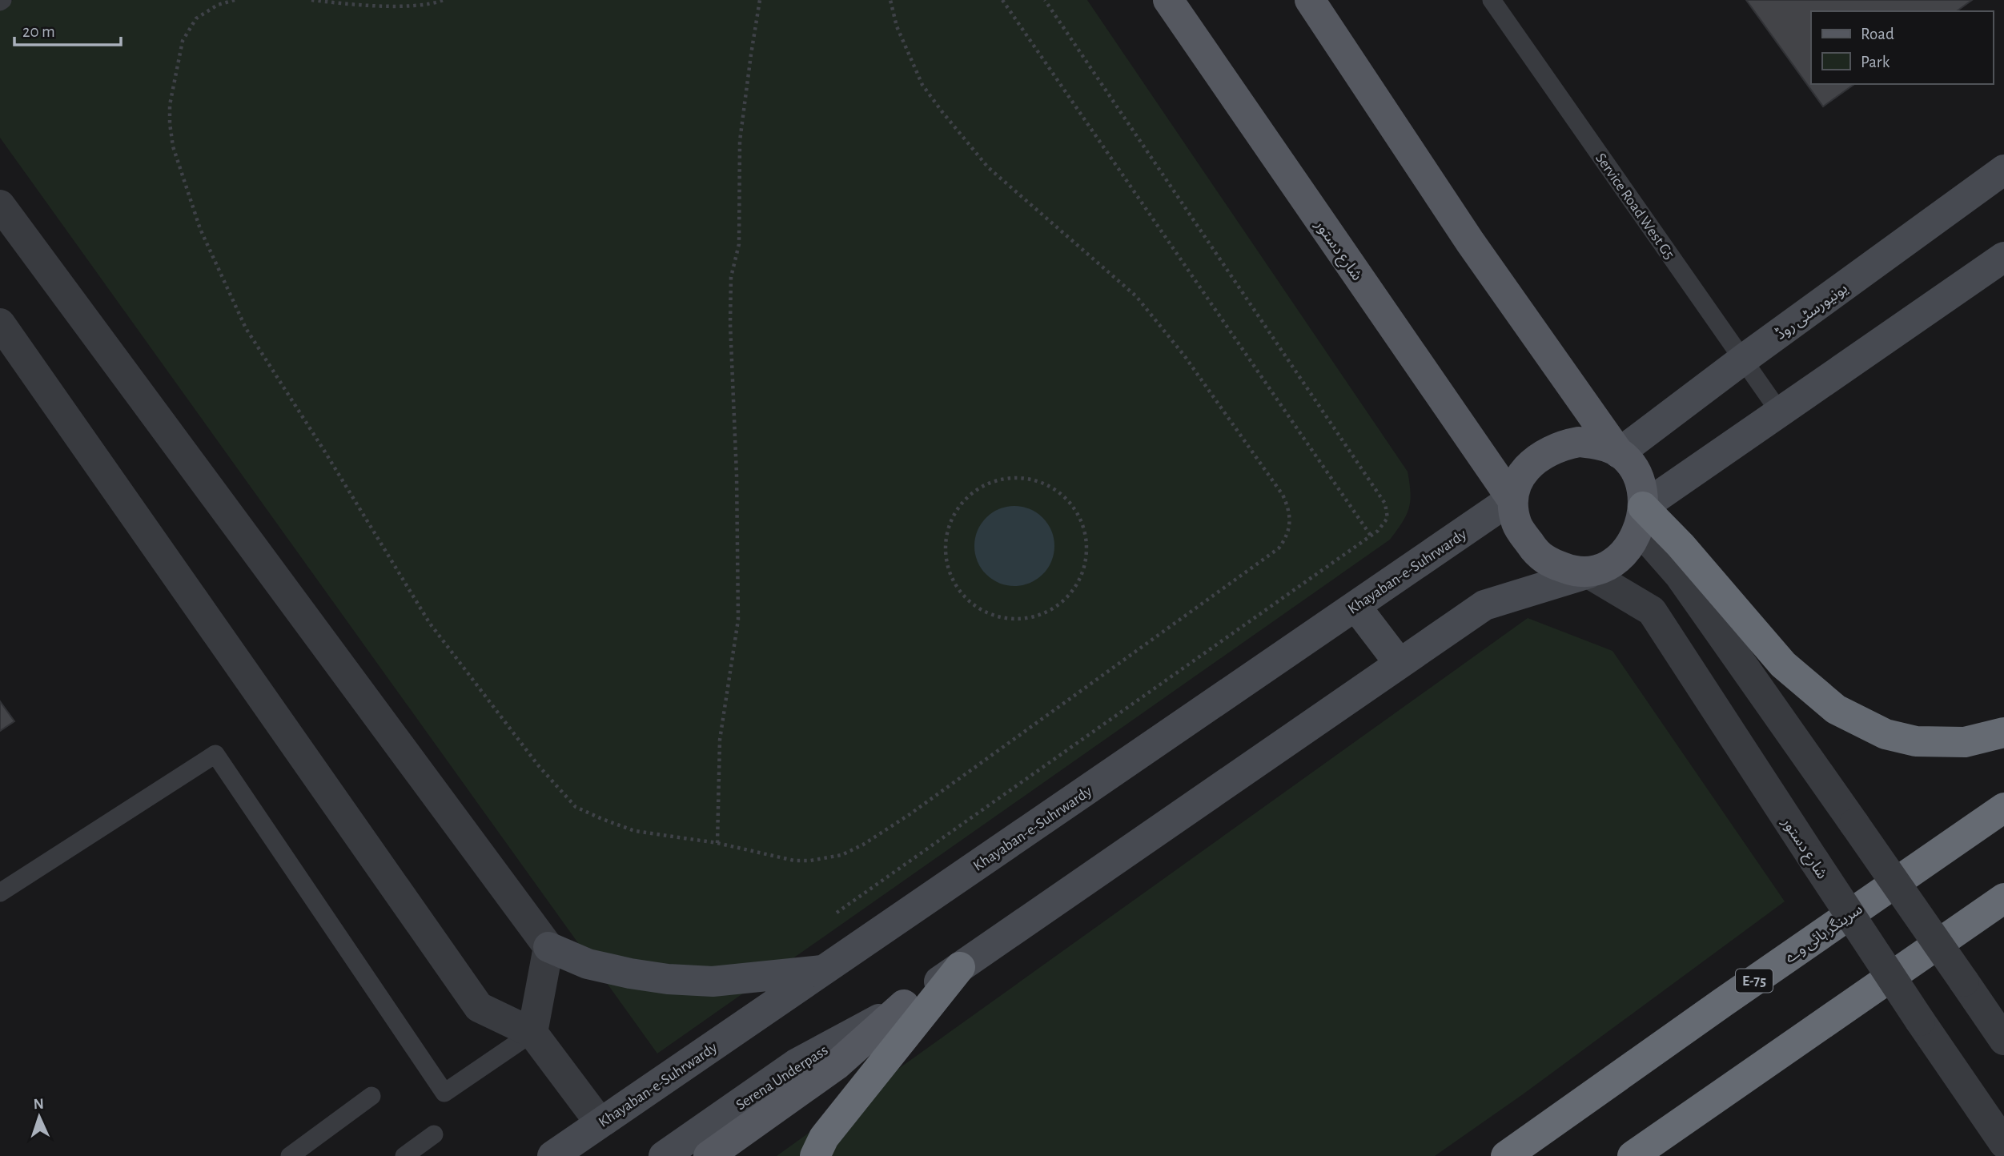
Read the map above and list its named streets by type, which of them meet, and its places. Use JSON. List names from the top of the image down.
{
  "streets": {
    "highway": ["سرینگر ہائی وے", "E-75"],
    "main road": [
      "شارع دستور",
      "یونیورسٹی روڈ",
      "Khayaban-e-Suhrwardy",
      "Serena Underpass"
    ],
    "lane": ["Service Road West G5"]
  },
  "crossings": [
    ["Service Road West G5", "یونیورسٹی روڈ"],
    ["شارع دستور", "یونیورسٹی روڈ"],
    ["شارع دستور", "Khayaban-e-Suhrwardy"],
    ["یونیورسٹی روڈ", "Khayaban-e-Suhrwardy"]
  ],
  "legend": ["Road", "Park"],
  "scale_bar": "20 m",
  "north": "top"
}
